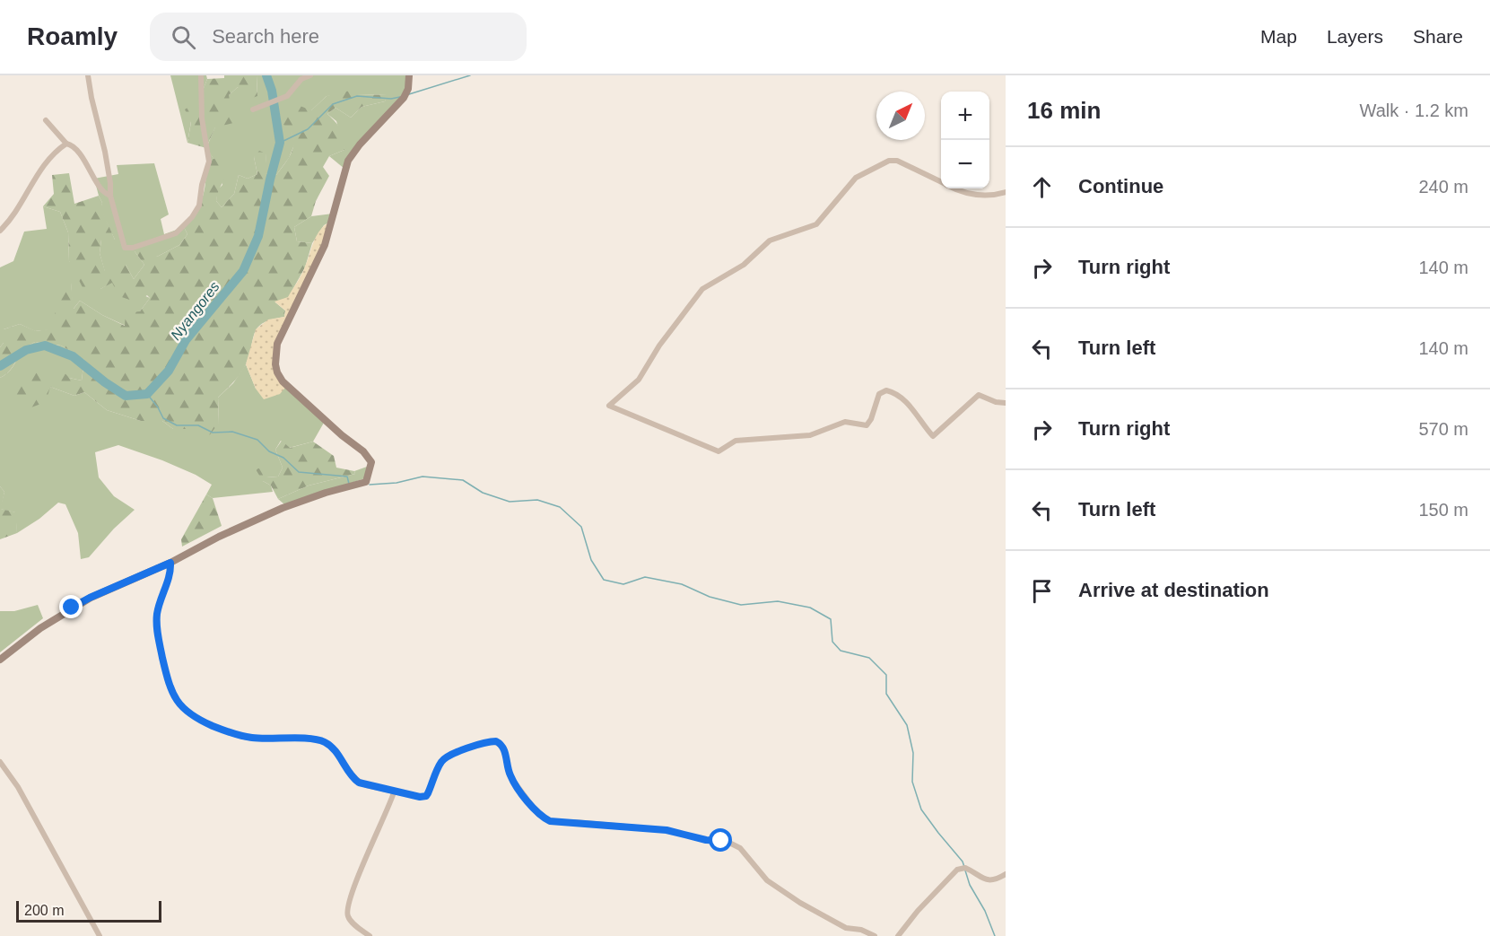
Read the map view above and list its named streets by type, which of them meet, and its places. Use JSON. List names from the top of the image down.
{
  "water": ["Nyangores"],
  "scale_bar": "200 m",
  "north": "top right",
  "page": {
    "header": "Roamly",
    "search": "Search here",
    "nav": ["Map", "Layers", "Share"],
    "heading": ["16 min", "Walk · 1.2 km"],
    "map_buttons": ["+", "−"],
    "list": [
      ["Continue", "240 m"],
      ["Turn right", "140 m"],
      ["Turn left", "140 m"],
      ["Turn right", "570 m"],
      ["Turn left", "150 m"],
      "Arrive at destination"
    ],
    "scale": "200 m"
  }
}
